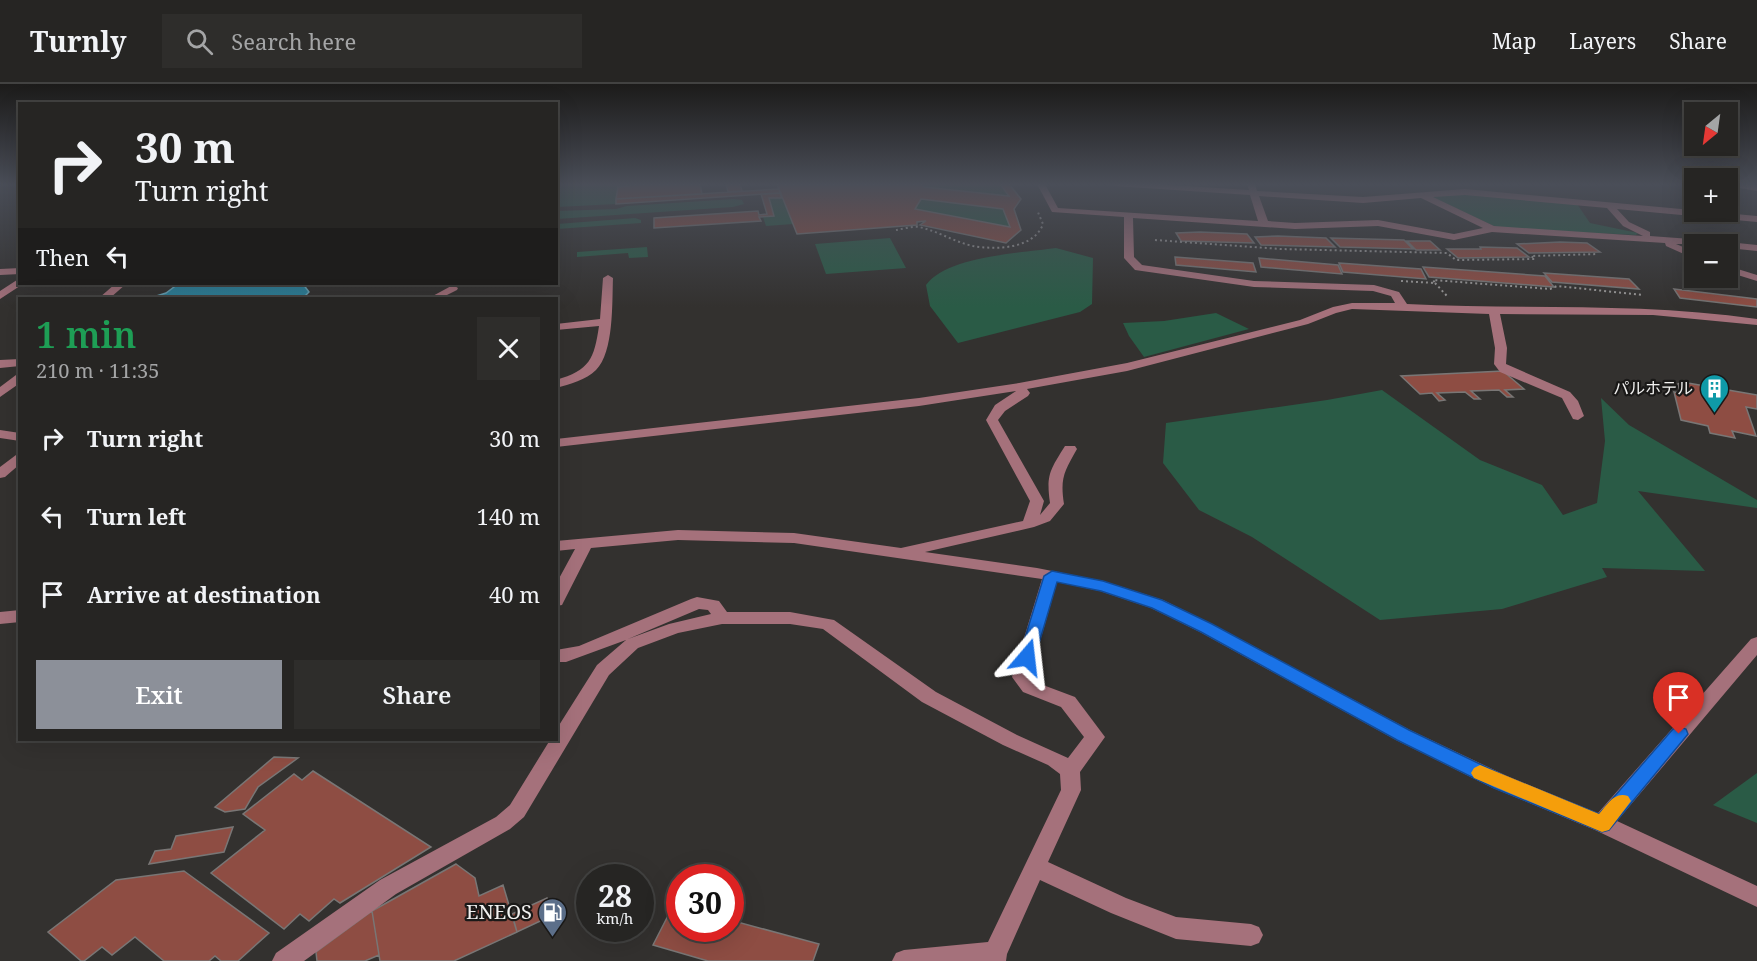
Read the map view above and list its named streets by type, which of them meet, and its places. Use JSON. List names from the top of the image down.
{
  "places": {
    "building": ["パルホテル"],
    "fuel station": ["ENEOS"]
  },
  "north": "bottom left",
  "page": {
    "header": "Turnly",
    "search": "Search here",
    "nav": ["Map", "Layers", "Share"],
    "map_buttons": ["+", "−"],
    "turn": ["30 m", "Turn right"],
    "then": "Then",
    "heading": ["1 min", "210 m · 11:35"],
    "list": [
      {
        "name": "Turn right",
        "value": "30 m"
      },
      {
        "name": "Turn left",
        "value": "140 m"
      },
      {
        "name": "Arrive at destination",
        "value": "40 m"
      }
    ],
    "buttons": ["Exit", "Share"],
    "speed": "28 km/h",
    "limit": "30"
  }
}
